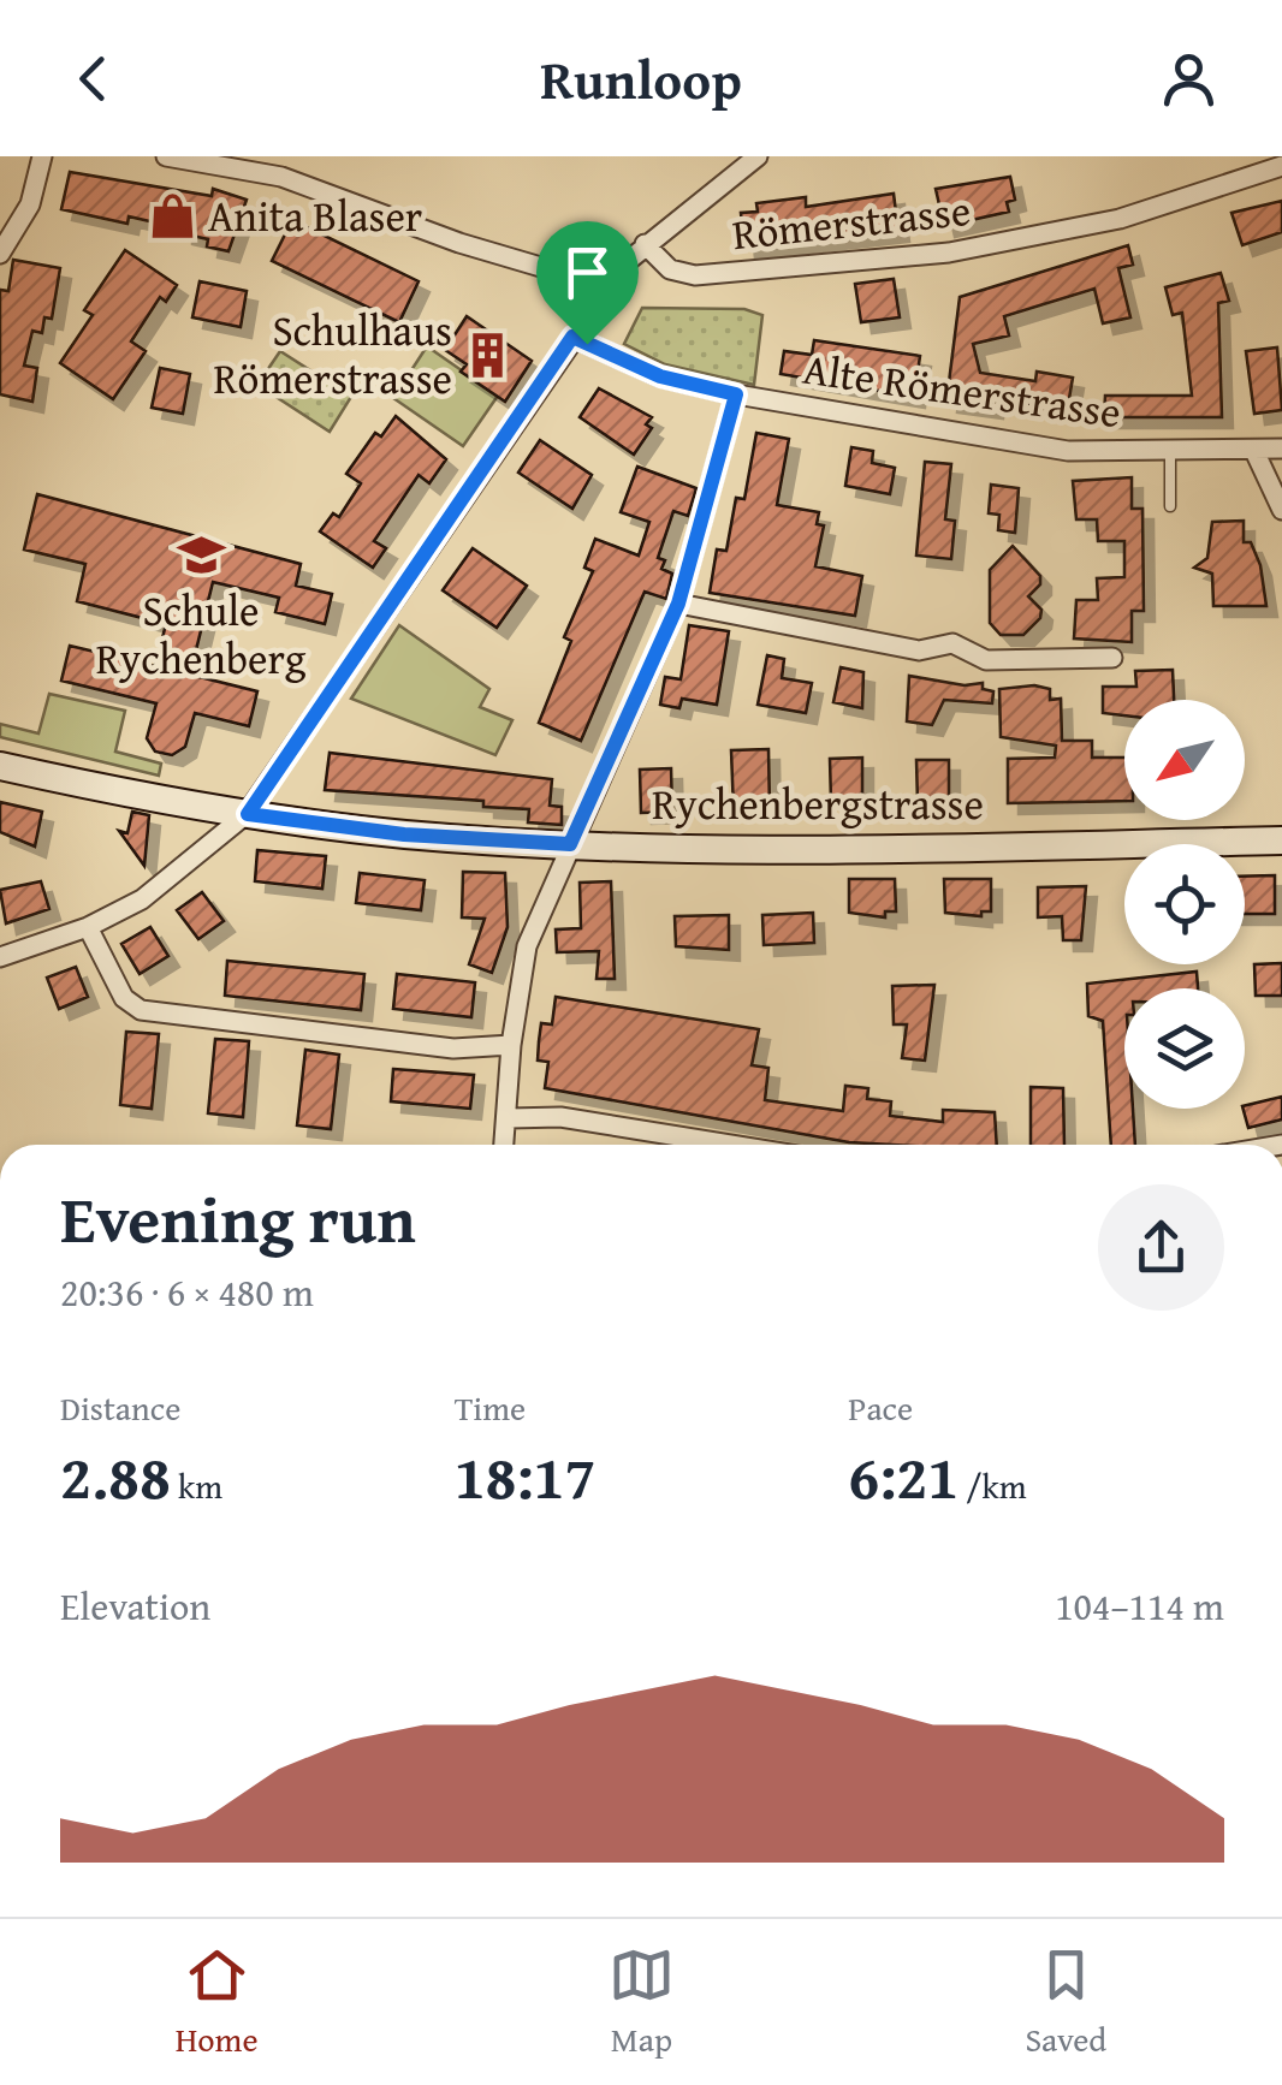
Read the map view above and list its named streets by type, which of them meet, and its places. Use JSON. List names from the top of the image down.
{
  "streets": {
    "street": ["Römerstrasse", "Alte Römerstrasse", "Rychenbergstrasse"]
  },
  "places": {
    "shop": ["Anita Blaser"],
    "building": ["Schulhaus Römerstrasse"],
    "school or university": ["Schule Rychenberg"]
  },
  "north": "bottom left",
  "page": {
    "header": "Runloop",
    "heading": ["Evening run", "20:36 · 6 × 480 m"],
    "stats": [
      ["Distance", "2.88 km"],
      ["Time", "18:17"],
      ["Pace", "6:21 /km"]
    ],
    "chart": ["Elevation", "104–114 m"],
    "tabs": ["Home", "Map", "Saved"]
  }
}
